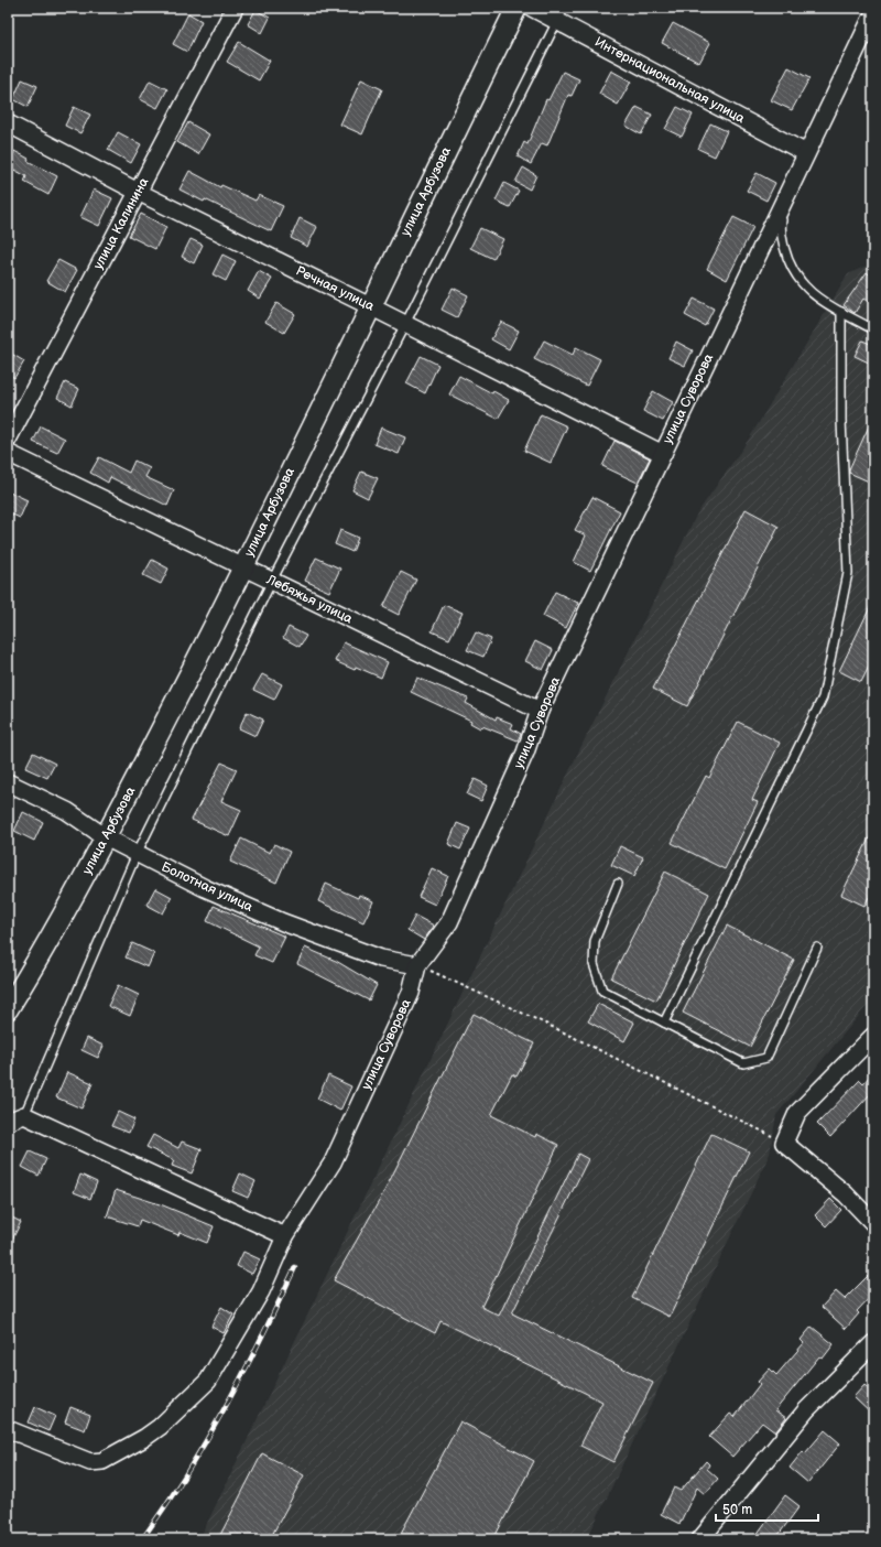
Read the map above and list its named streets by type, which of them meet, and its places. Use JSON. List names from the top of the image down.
{
  "streets": {
    "street": [
      "Интернациональная улица",
      "улица Арбузова",
      "улица Калинина",
      "Речная улица",
      "улица Суворова",
      "Лебяжья улица",
      "Болотная улица"
    ]
  },
  "crossings": [
    ["Интернациональная улица", "улица Суворова"],
    ["улица Арбузова", "Речная улица"],
    ["улица Арбузова", "Лебяжья улица"],
    ["улица Арбузова", "Болотная улица"],
    ["улица Калинина", "Речная улица"],
    ["Речная улица", "улица Суворова"],
    ["улица Суворова", "Лебяжья улица"],
    ["улица Суворова", "Болотная улица"]
  ],
  "scale_bar": "50 m"
}
